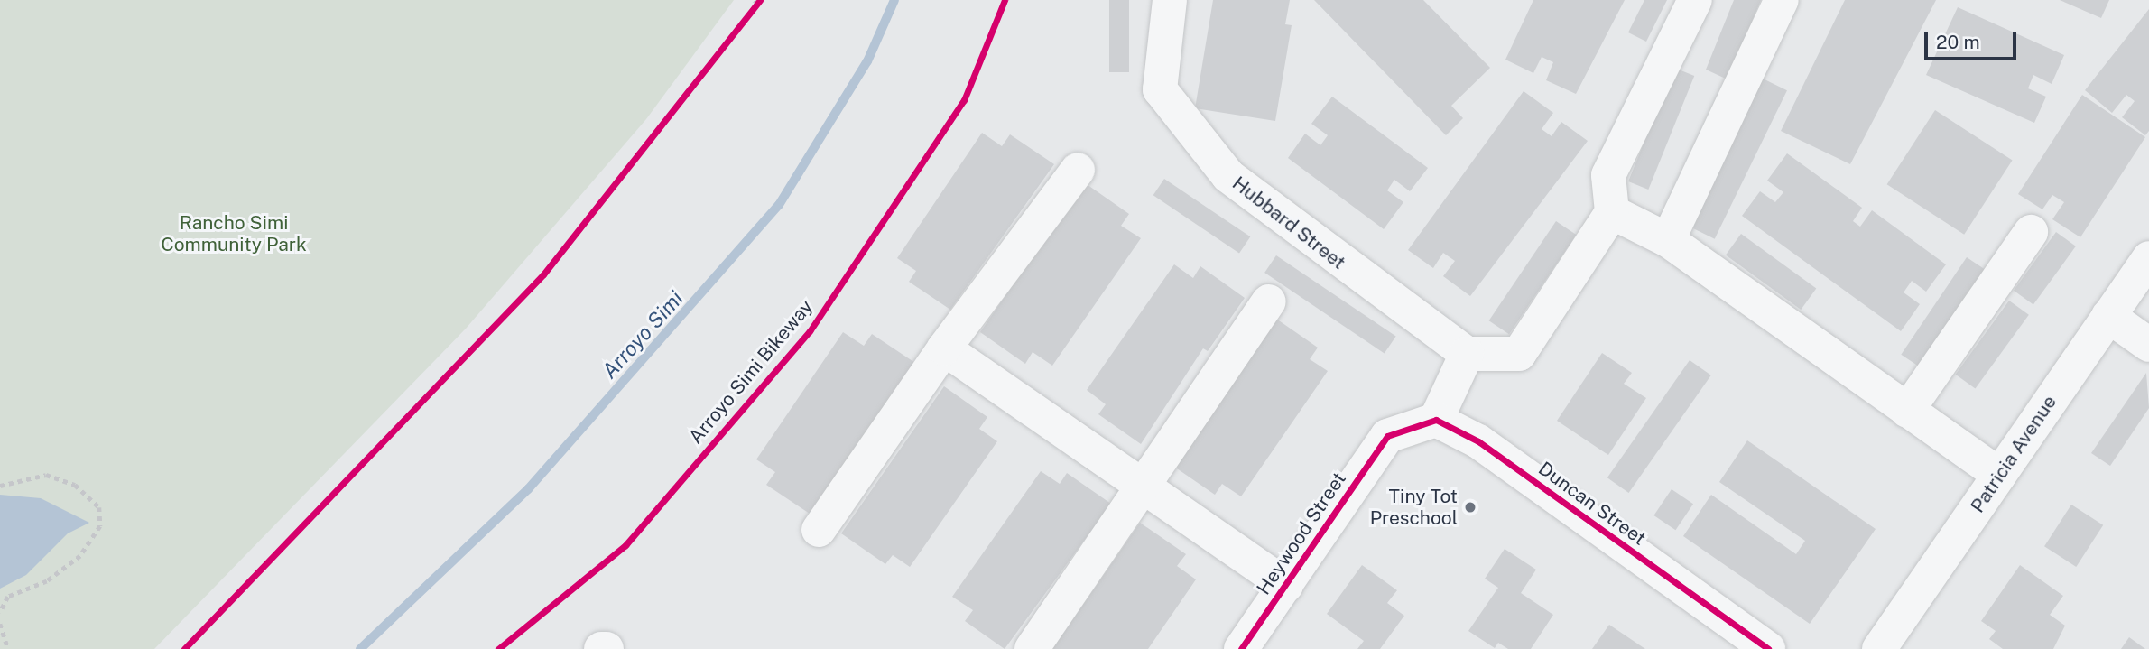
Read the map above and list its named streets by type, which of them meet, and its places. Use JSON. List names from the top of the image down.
{
  "streets": {
    "street": [
      "Hubbard Street",
      "Patricia Avenue",
      "Duncan Street",
      "Heywood Street"
    ],
    "cycle path": ["Arroyo Simi Bikeway"]
  },
  "crossings": [
    ["Duncan Street", "Heywood Street"]
  ],
  "water": ["Arroyo Simi"],
  "parks": ["Rancho Simi Community Park"],
  "places": ["Tiny Tot Preschool"],
  "scale_bar": "20 m"
}
